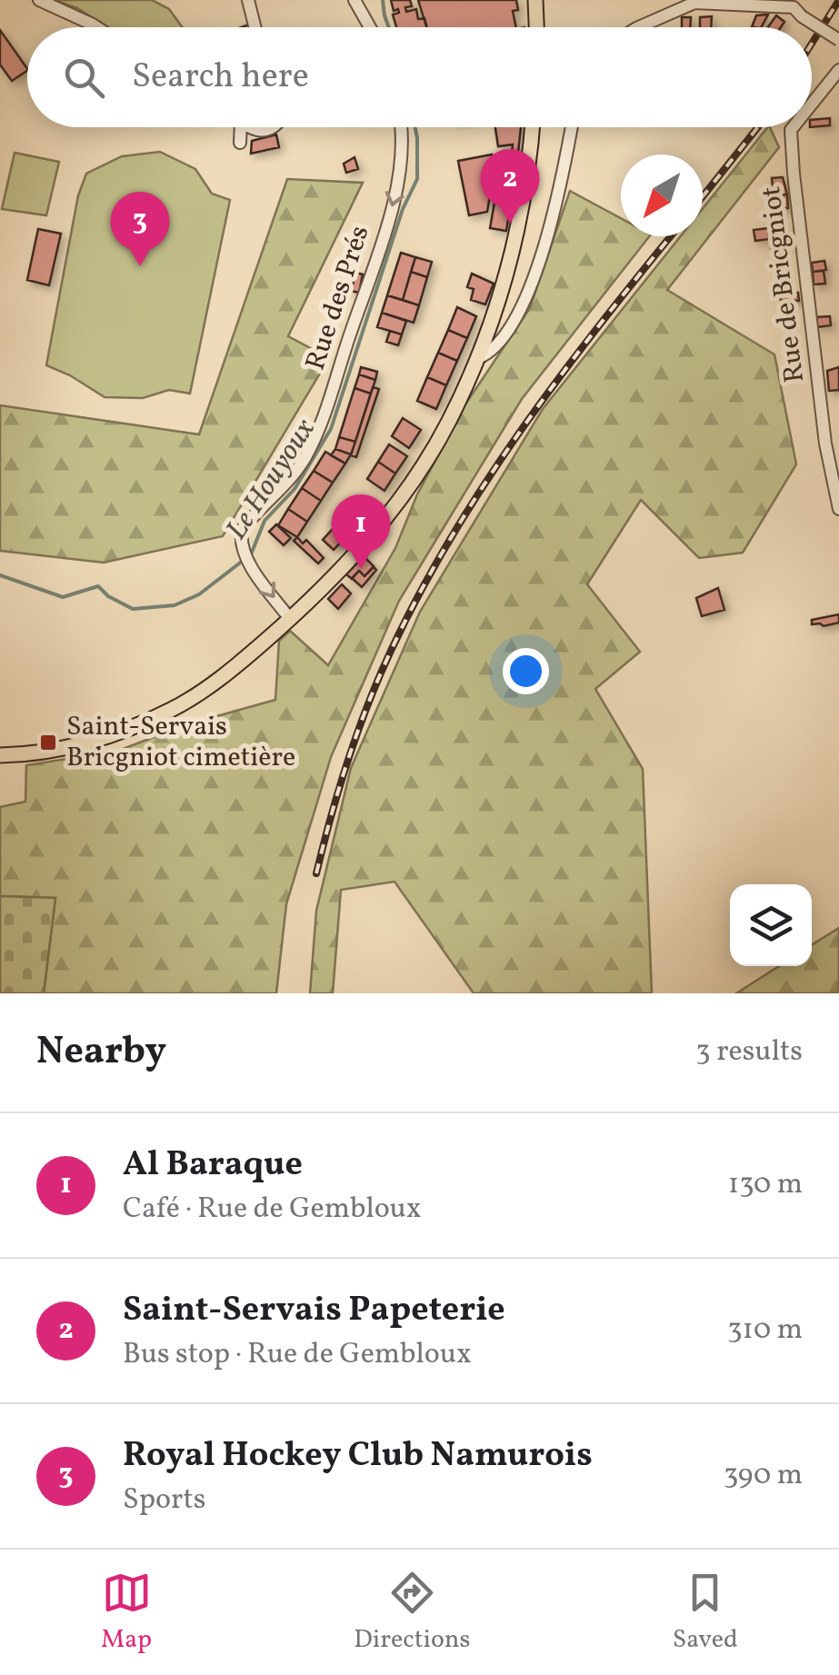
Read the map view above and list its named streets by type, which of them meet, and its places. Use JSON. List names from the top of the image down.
{
  "streets": {
    "street": ["Rue de Bricgniot", "Rue des Prés"]
  },
  "one_way": ["Rue des Prés"],
  "water": ["Le Houyoux"],
  "places": {
    "transit": ["Saint-Servais Bricgniot cimetière"]
  },
  "north": "bottom left",
  "page": {
    "search": "Search here",
    "pins": ["2", "3", "1"],
    "heading": ["Nearby", "3 results"],
    "list": [
      {
        "mark": "1",
        "name": "Al Baraque",
        "note": "Café · Rue de Gembloux",
        "value": "130 m"
      },
      {
        "mark": "2",
        "name": "Saint-Servais Papeterie",
        "note": "Bus stop · Rue de Gembloux",
        "value": "310 m"
      },
      {
        "mark": "3",
        "name": "Royal Hockey Club Namurois",
        "note": "Sports",
        "value": "390 m"
      }
    ],
    "nav": ["Map", "Directions", "Saved"]
  }
}
